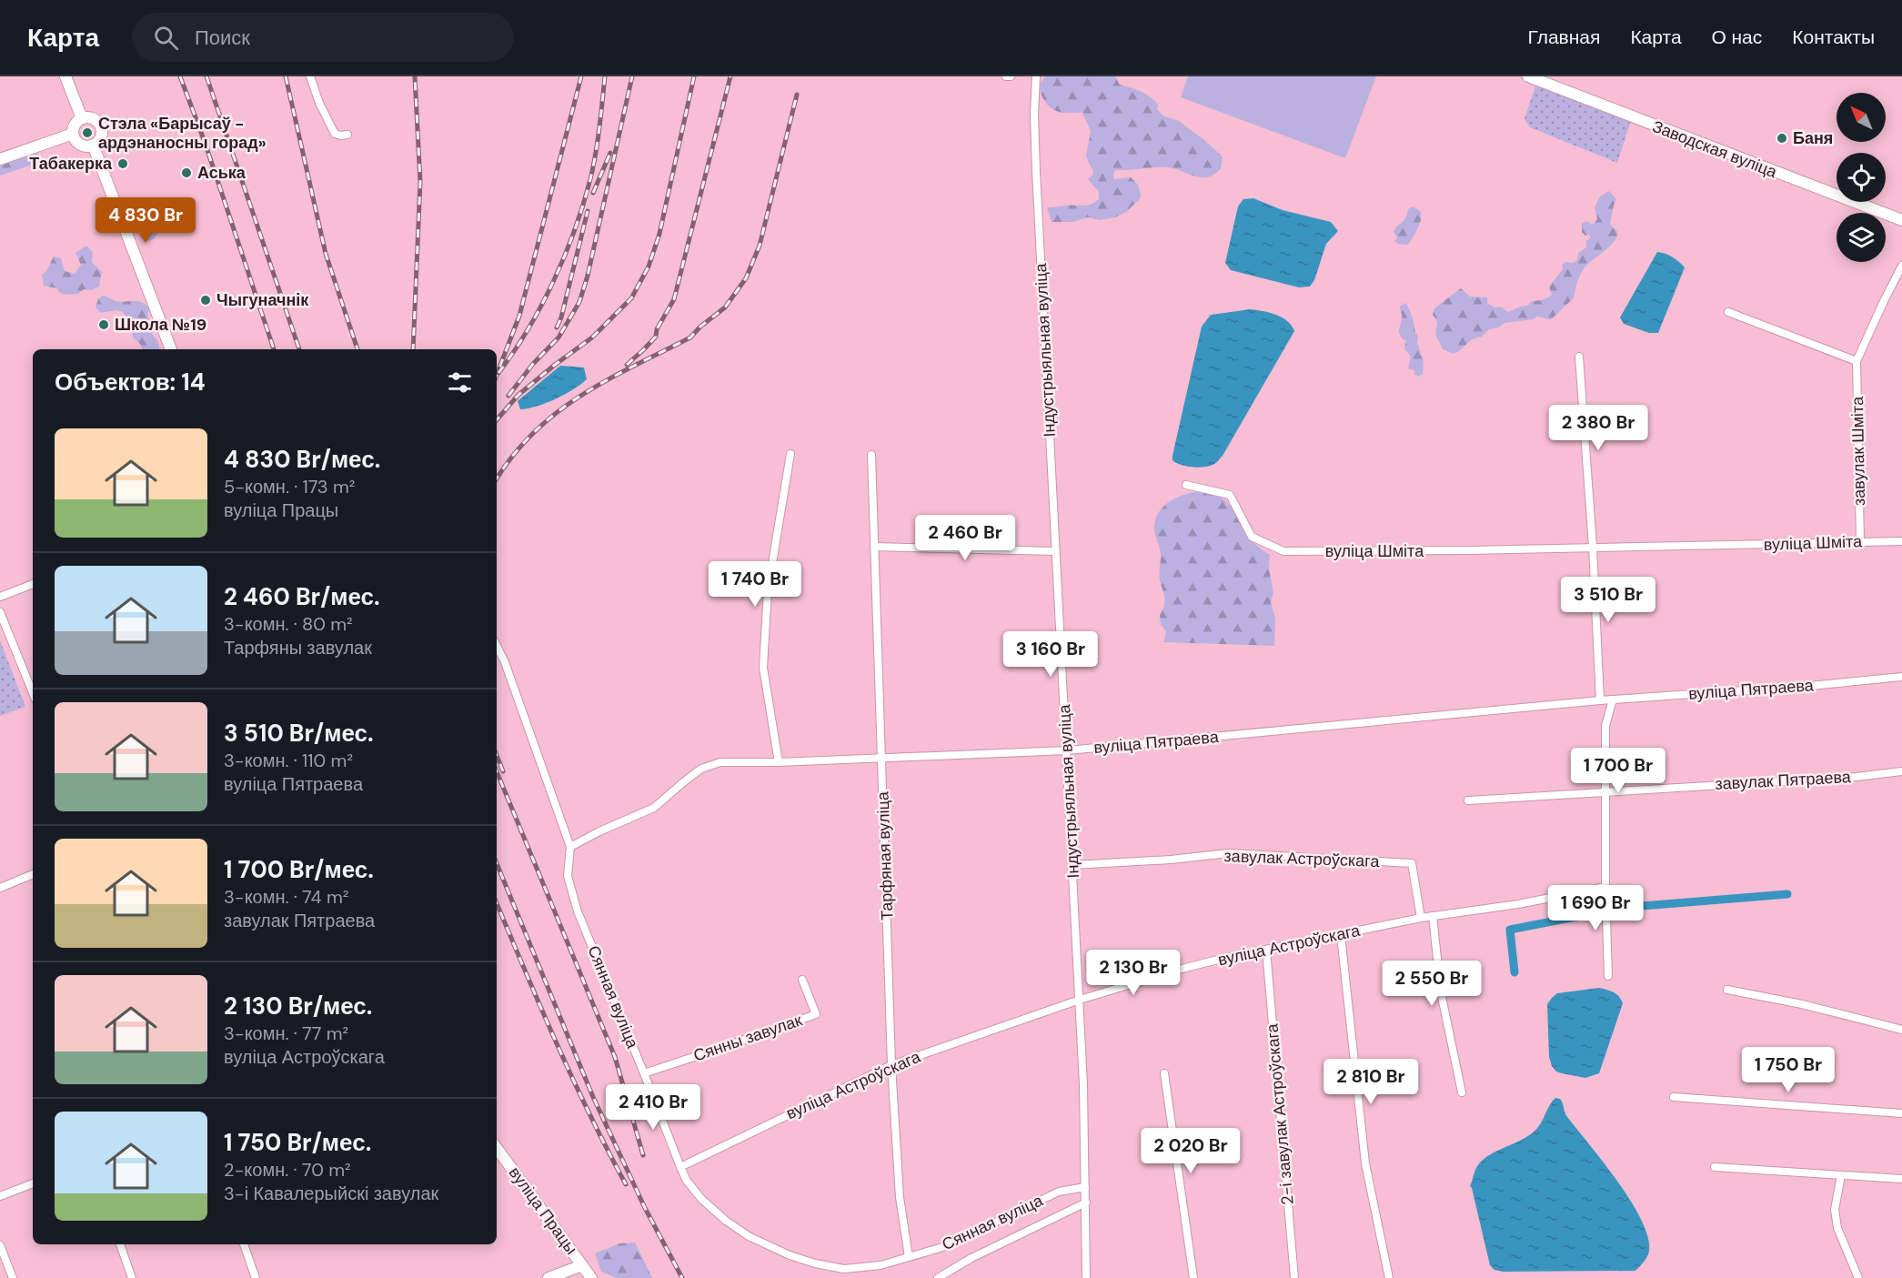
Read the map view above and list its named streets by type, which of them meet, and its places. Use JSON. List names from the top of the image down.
{
  "streets": {
    "main road": ["Заводская вуліца", "вуліца Працы"],
    "street": [
      "Індустрыяльная вуліца",
      "завулак Шміта",
      "вуліца Шміта",
      "вуліца Пятраева",
      "завулак Пятраева",
      "Тарфяная вуліца",
      "завулак Астроўскага",
      "вуліца Астроўскага",
      "Сянная вуліца",
      "Сянны завулак",
      "2-і завулак Астроўскага"
    ]
  },
  "crossings": [
    ["Індустрыяльная вуліца", "вуліца Пятраева"],
    ["Індустрыяльная вуліца", "завулак Астроўскага"],
    ["Індустрыяльная вуліца", "вуліца Астроўскага"],
    ["Індустрыяльная вуліца", "Сянная вуліца"],
    ["завулак Шміта", "вуліца Шміта"],
    ["вуліца Пятраева", "Тарфяная вуліца"],
    ["вуліца Пятраева", "Сянная вуліца"],
    ["Тарфяная вуліца", "вуліца Астроўскага"],
    ["Тарфяная вуліца", "Сянная вуліца"],
    ["завулак Астроўскага", "вуліца Астроўскага"],
    ["вуліца Астроўскага", "Сянная вуліца"],
    ["вуліца Астроўскага", "2-і завулак Астроўскага"],
    ["Сянная вуліца", "Сянны завулак"]
  ],
  "places": [
    "Стэла «Барысаў - ардэнаносны горад»",
    "Баня",
    "Табакерка",
    "Аська",
    "Чыгуначнік",
    "Школа №19"
  ],
  "north": "top left",
  "page": {
    "header": "Карта",
    "search": "Поиск",
    "nav": [
      "Главная",
      "Карта",
      "О нас",
      "Контакты"
    ],
    "price": [
      "4 830 Br",
      "2 380 Br",
      "2 460 Br",
      "1 740 Br",
      "3 510 Br",
      "3 160 Br",
      "1 700 Br",
      "1 690 Br",
      "2 130 Br",
      "2 550 Br",
      "1 750 Br",
      "2 810 Br",
      "2 410 Br",
      "2 020 Br"
    ],
    "heading": "Объектов: 14",
    "list": [
      {
        "name": "4 830 Br/мес.",
        "note": "5-комн. · 173 m² · вуліца Працы"
      },
      {
        "name": "2 460 Br/мес.",
        "note": "3-комн. · 80 m² · Тарфяны завулак"
      },
      {
        "name": "3 510 Br/мес.",
        "note": "3-комн. · 110 m² · вуліца Пятраева"
      },
      {
        "name": "1 700 Br/мес.",
        "note": "3-комн. · 74 m² · завулак Пятраева"
      },
      {
        "name": "2 130 Br/мес.",
        "note": "3-комн. · 77 m² · вуліца Астроўскага"
      },
      {
        "name": "1 750 Br/мес.",
        "note": "2-комн. · 70 m² · 3-і Кавалерыйскі завулак"
      }
    ]
  }
}
